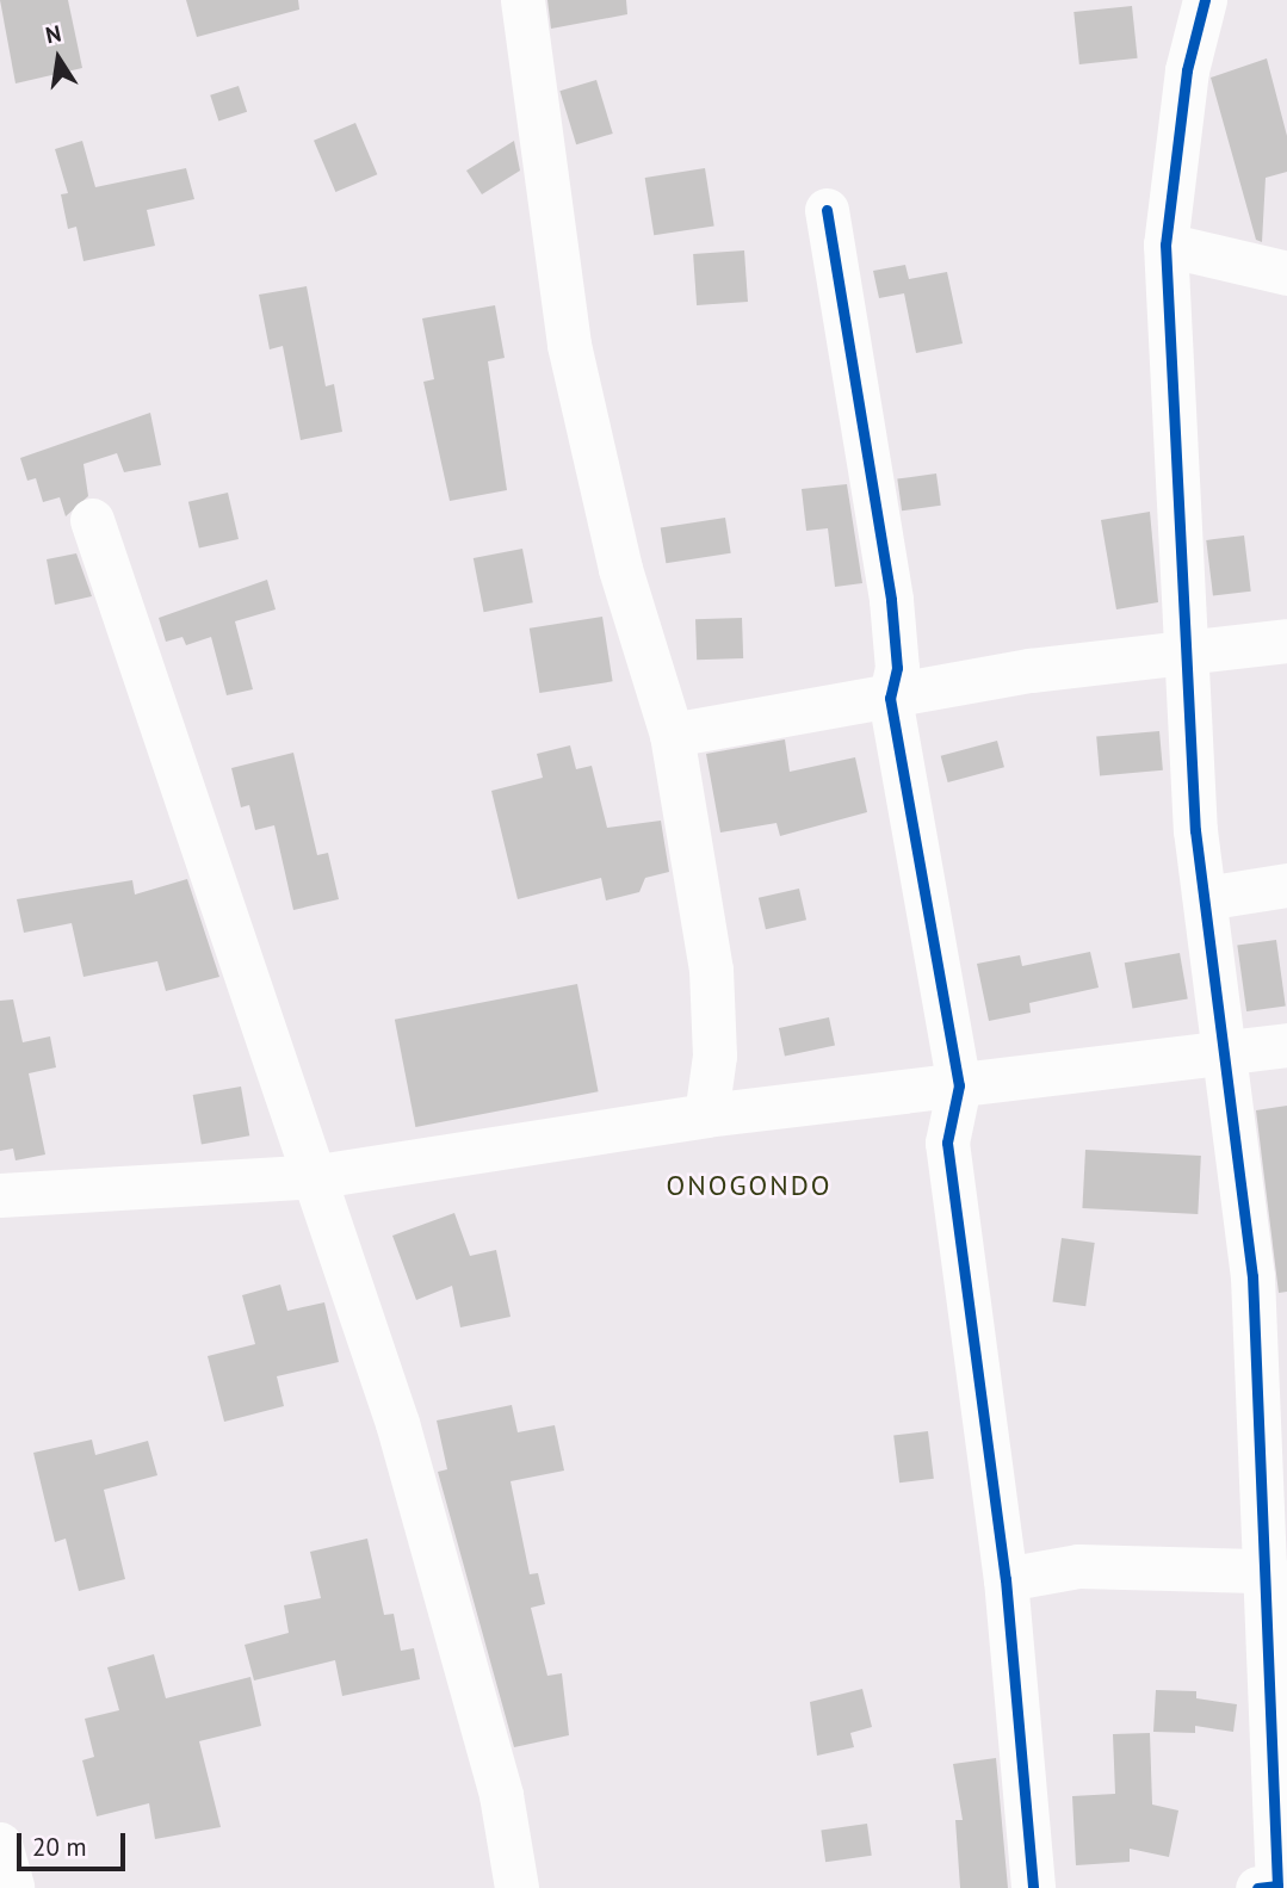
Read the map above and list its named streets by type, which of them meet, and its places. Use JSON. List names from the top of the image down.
{
  "districts": ["ONOGONDO"],
  "scale_bar": "20 m",
  "north": "top"
}
